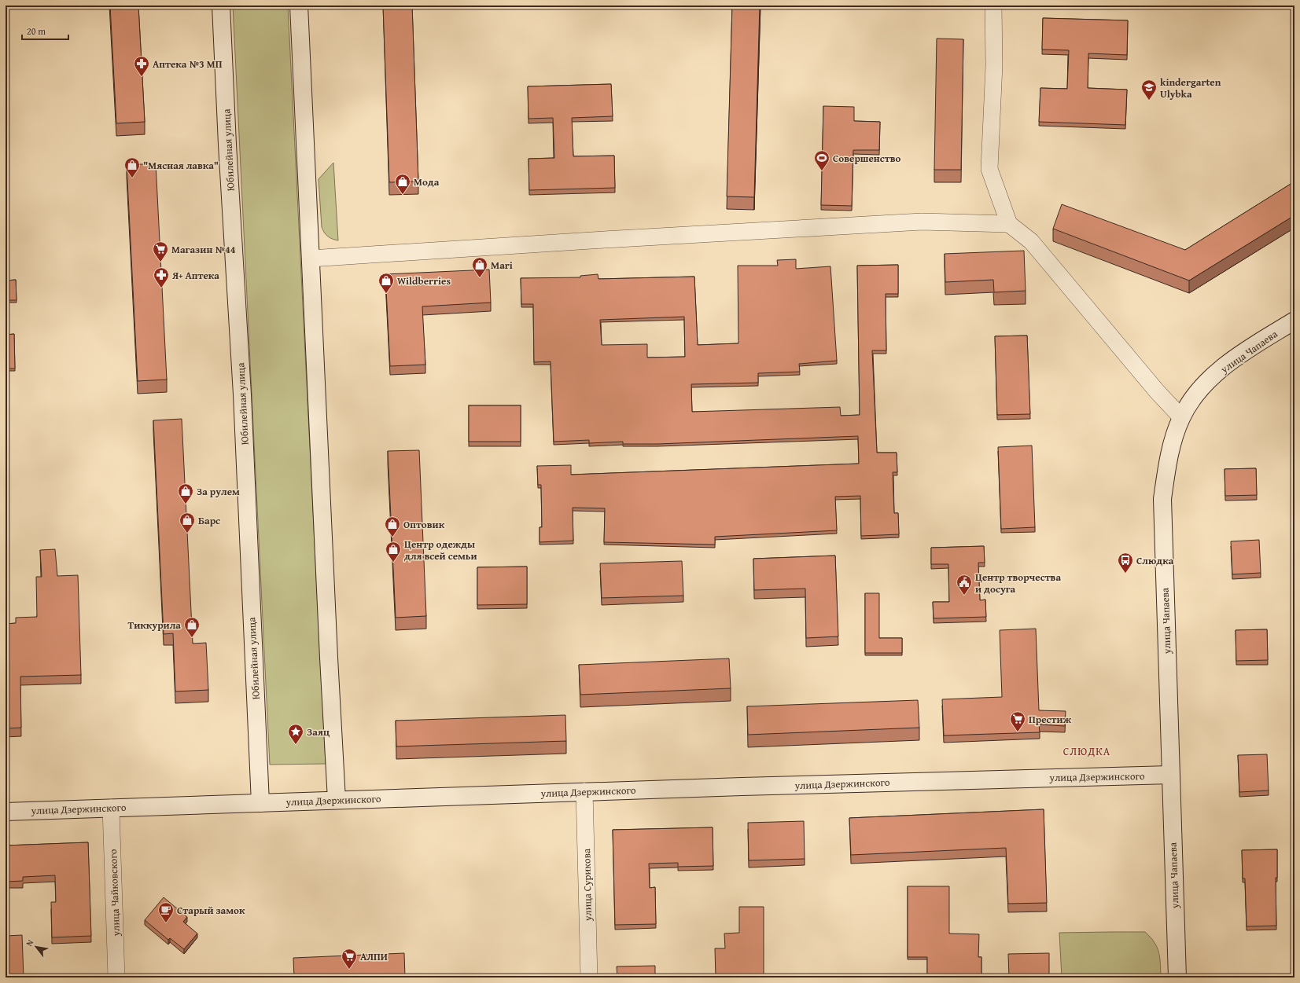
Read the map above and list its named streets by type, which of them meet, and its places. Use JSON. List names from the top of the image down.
{
  "streets": {
    "main road": ["Юбилейная улица", "улица Чапаева", "улица Дзержинского"],
    "street": ["улица Сурикова", "улица Чайковского"]
  },
  "crossings": [
    ["Юбилейная улица", "улица Дзержинского"],
    ["улица Чапаева", "улица Дзержинского"],
    ["улица Дзержинского", "улица Сурикова"],
    ["улица Дзержинского", "улица Чайковского"]
  ],
  "districts": ["СЛЮДКА"],
  "places": {
    "pharmacy": ["Аптека №3 МП", "Я+ Аптека"],
    "school or university": ["kindergarten Ulybka"],
    "sports": ["Совершенство"],
    "shop": [
      "\"Мясная лавка\"",
      "Мода",
      "Mari",
      "Wildberries",
      "За рулем",
      "Барс",
      "Оптовик",
      "Центр одежды для всей семьи",
      "Тиккурила"
    ],
    "supermarket": ["Магазин №44", "Престиж", "АЛПИ"],
    "bus stop": ["Слюдка"],
    "public building": ["Центр творчества и досуга"],
    "place": ["Заяц"],
    "cafe": ["Старый замок"]
  },
  "scale_bar": "20 m",
  "north": "top left"
}
